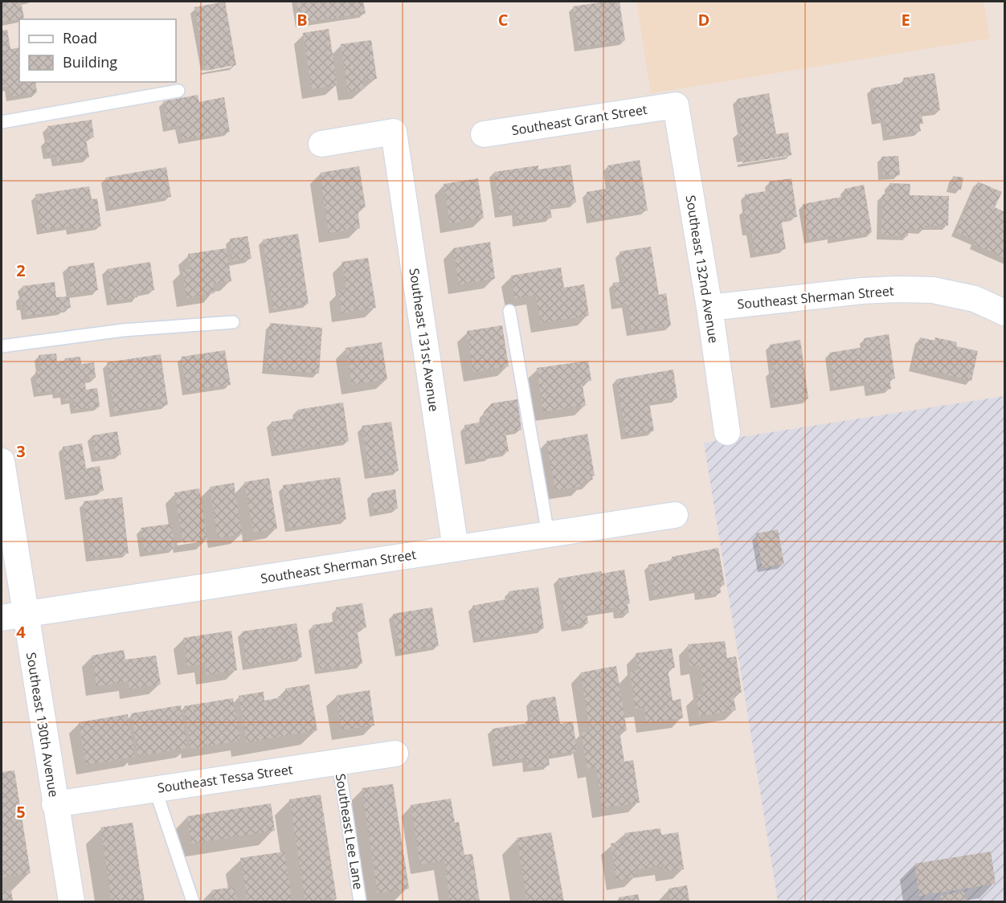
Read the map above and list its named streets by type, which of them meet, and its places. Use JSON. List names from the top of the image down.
{
  "streets": {
    "street": [
      "Southeast Grant Street",
      "Southeast 132nd Avenue",
      "Southeast Sherman Street",
      "Southeast 131st Avenue",
      "Southeast 130th Avenue",
      "Southeast Tessa Street"
    ],
    "lane": ["Southeast Lee Lane"]
  },
  "crossings": [
    ["Southeast Grant Street", "Southeast 132nd Avenue"],
    ["Southeast 132nd Avenue", "Southeast Sherman Street"],
    ["Southeast Sherman Street", "Southeast 131st Avenue"],
    ["Southeast Sherman Street", "Southeast 130th Avenue"],
    ["Southeast 130th Avenue", "Southeast Tessa Street"],
    ["Southeast Tessa Street", "Southeast Lee Lane"]
  ],
  "legend": ["Road", "Building"],
  "grid": {
    "columns": [
      "B",
      "C",
      "D",
      "E"
    ],
    "rows": [
      "2",
      "3",
      "4",
      "5"
    ]
  }
}
